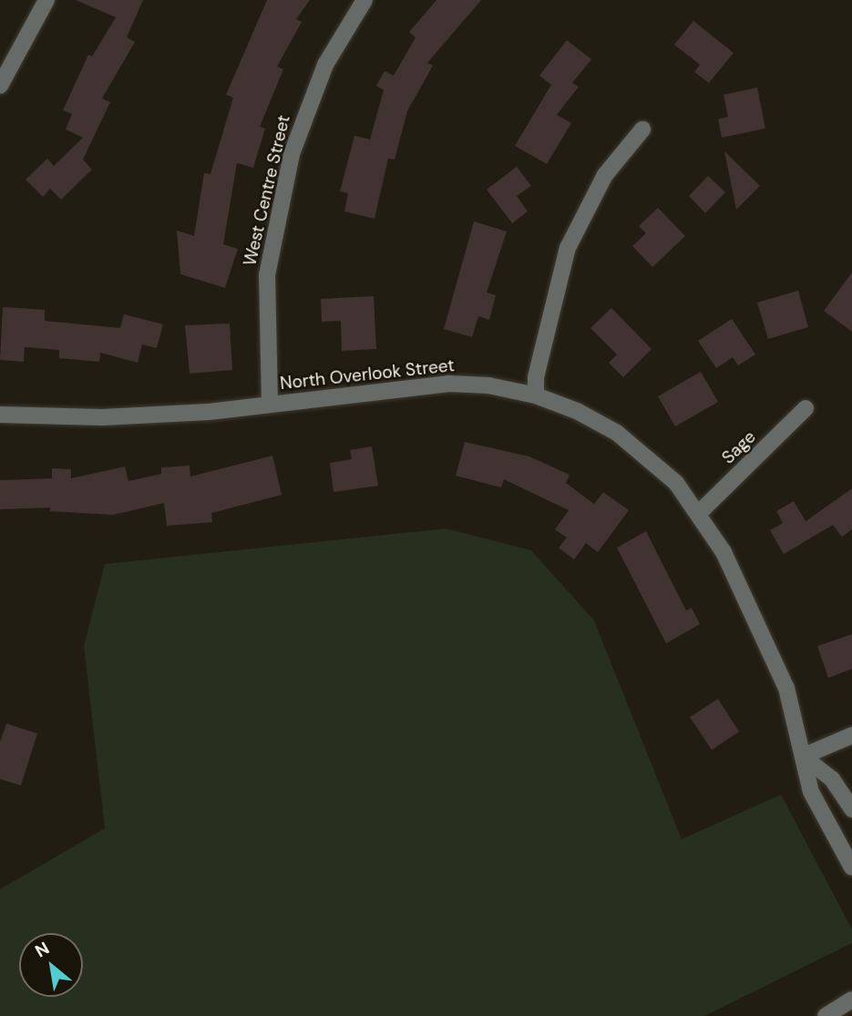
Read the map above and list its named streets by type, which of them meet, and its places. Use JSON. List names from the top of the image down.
{
  "streets": {
    "street": ["West Centre Street", "North Overlook Street", "Sage"]
  },
  "crossings": [
    ["West Centre Street", "North Overlook Street"],
    ["North Overlook Street", "Sage"]
  ],
  "north": "top left"
}
